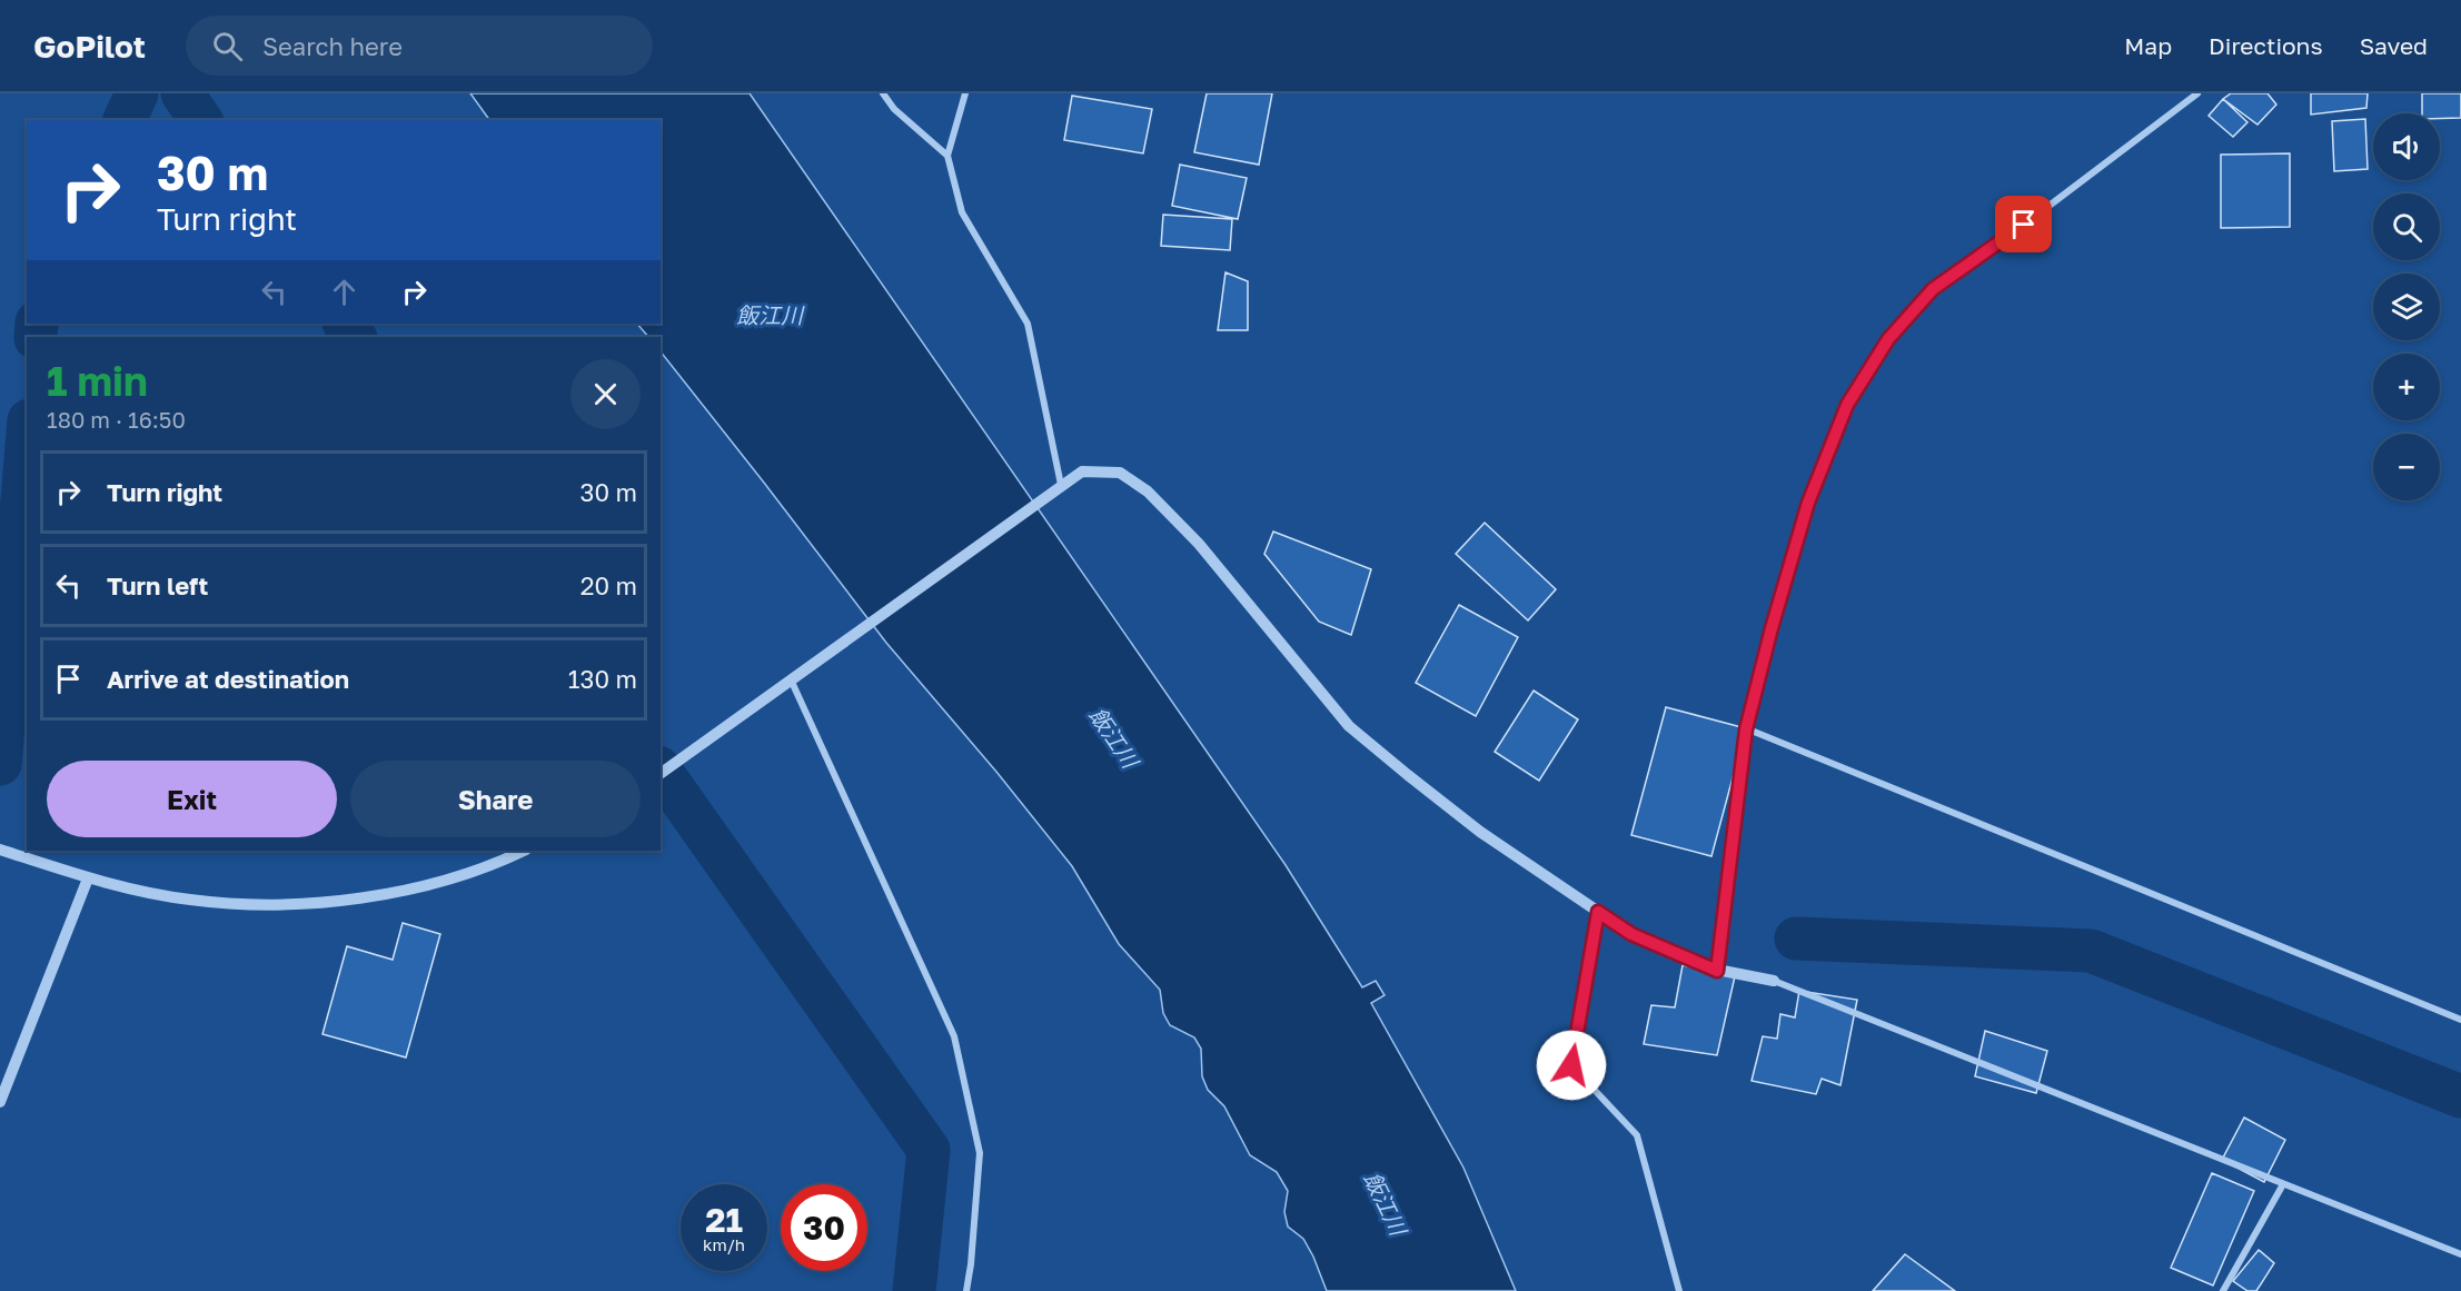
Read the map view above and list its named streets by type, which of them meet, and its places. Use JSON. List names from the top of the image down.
{
  "water": ["飯江川"],
  "page": {
    "header": "GoPilot",
    "search": "Search here",
    "nav": ["Map", "Directions", "Saved"],
    "map_buttons": ["+", "−"],
    "turn": ["30 m", "Turn right"],
    "heading": ["1 min", "180 m · 16:50"],
    "list": [
      {
        "name": "Turn right",
        "value": "30 m"
      },
      {
        "name": "Turn left",
        "value": "20 m"
      },
      {
        "name": "Arrive at destination",
        "value": "130 m"
      }
    ],
    "buttons": ["Exit", "Share"],
    "speed": "21 km/h",
    "limit": "30"
  }
}
